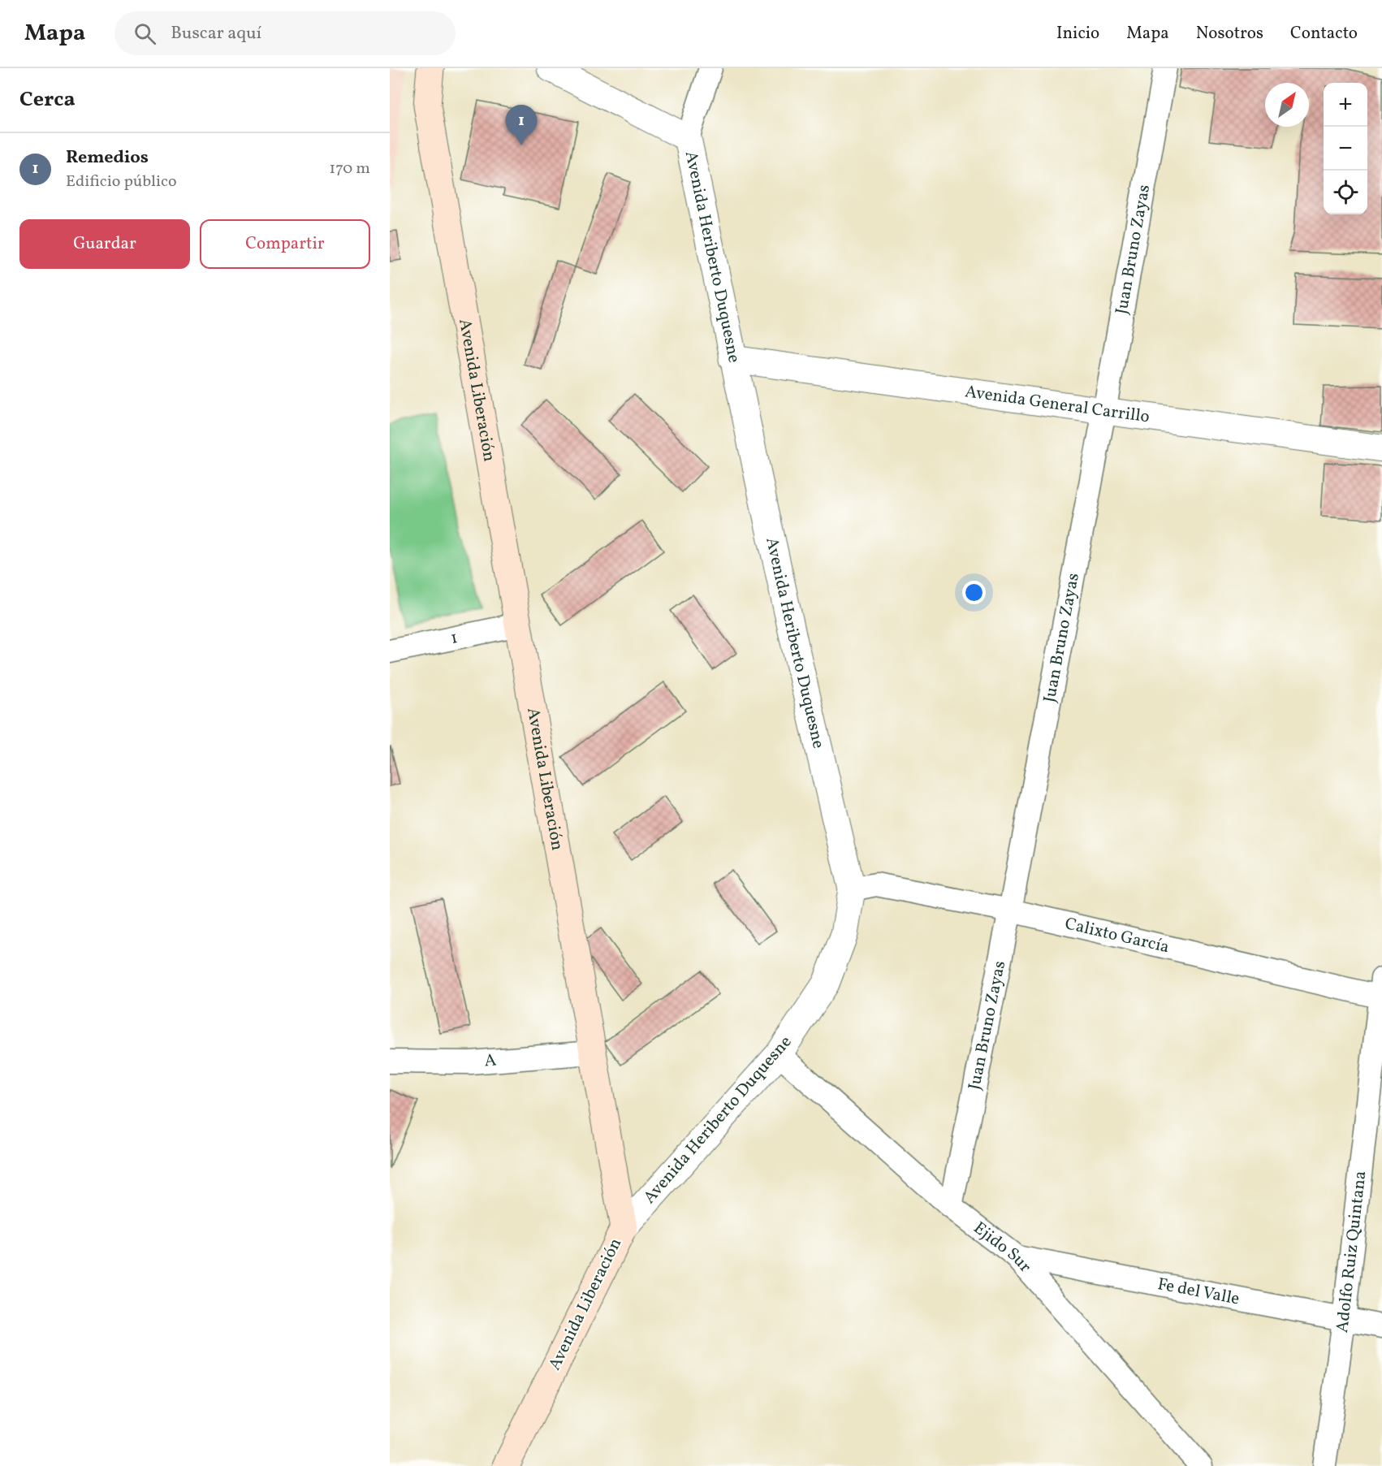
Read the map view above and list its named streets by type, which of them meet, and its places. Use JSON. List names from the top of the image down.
{
  "streets": {
    "main road": ["Avenida Liberación"],
    "street": [
      "Juan Bruno Zayas",
      "Avenida Heriberto Duquesne",
      "Avenida General Carrillo",
      "1",
      "Calixto García",
      "A",
      "Ejido Sur",
      "Adolfo Ruiz Quintana",
      "Fe del Valle"
    ]
  },
  "crossings": [
    ["Juan Bruno Zayas", "Avenida General Carrillo"],
    ["Juan Bruno Zayas", "Calixto García"],
    ["Juan Bruno Zayas", "Ejido Sur"],
    ["Avenida Heriberto Duquesne", "Avenida Liberación"],
    ["Avenida Heriberto Duquesne", "Avenida General Carrillo"],
    ["Avenida Heriberto Duquesne", "Calixto García"],
    ["Avenida Heriberto Duquesne", "Ejido Sur"],
    ["Avenida Liberación", "1"],
    ["Avenida Liberación", "A"],
    ["Calixto García", "Adolfo Ruiz Quintana"],
    ["Ejido Sur", "Fe del Valle"],
    ["Adolfo Ruiz Quintana", "Fe del Valle"]
  ],
  "north": "top right",
  "page": {
    "header": "Mapa",
    "search": "Buscar aquí",
    "nav": [
      "Inicio",
      "Mapa",
      "Nosotros",
      "Contacto"
    ],
    "heading": "Cerca",
    "map_buttons": ["+", "−"],
    "pins": "1",
    "list": [
      {
        "mark": "1",
        "name": "Remedios",
        "note": "Edificio público",
        "value": "170 m"
      }
    ],
    "buttons": ["Guardar", "Compartir"]
  }
}
